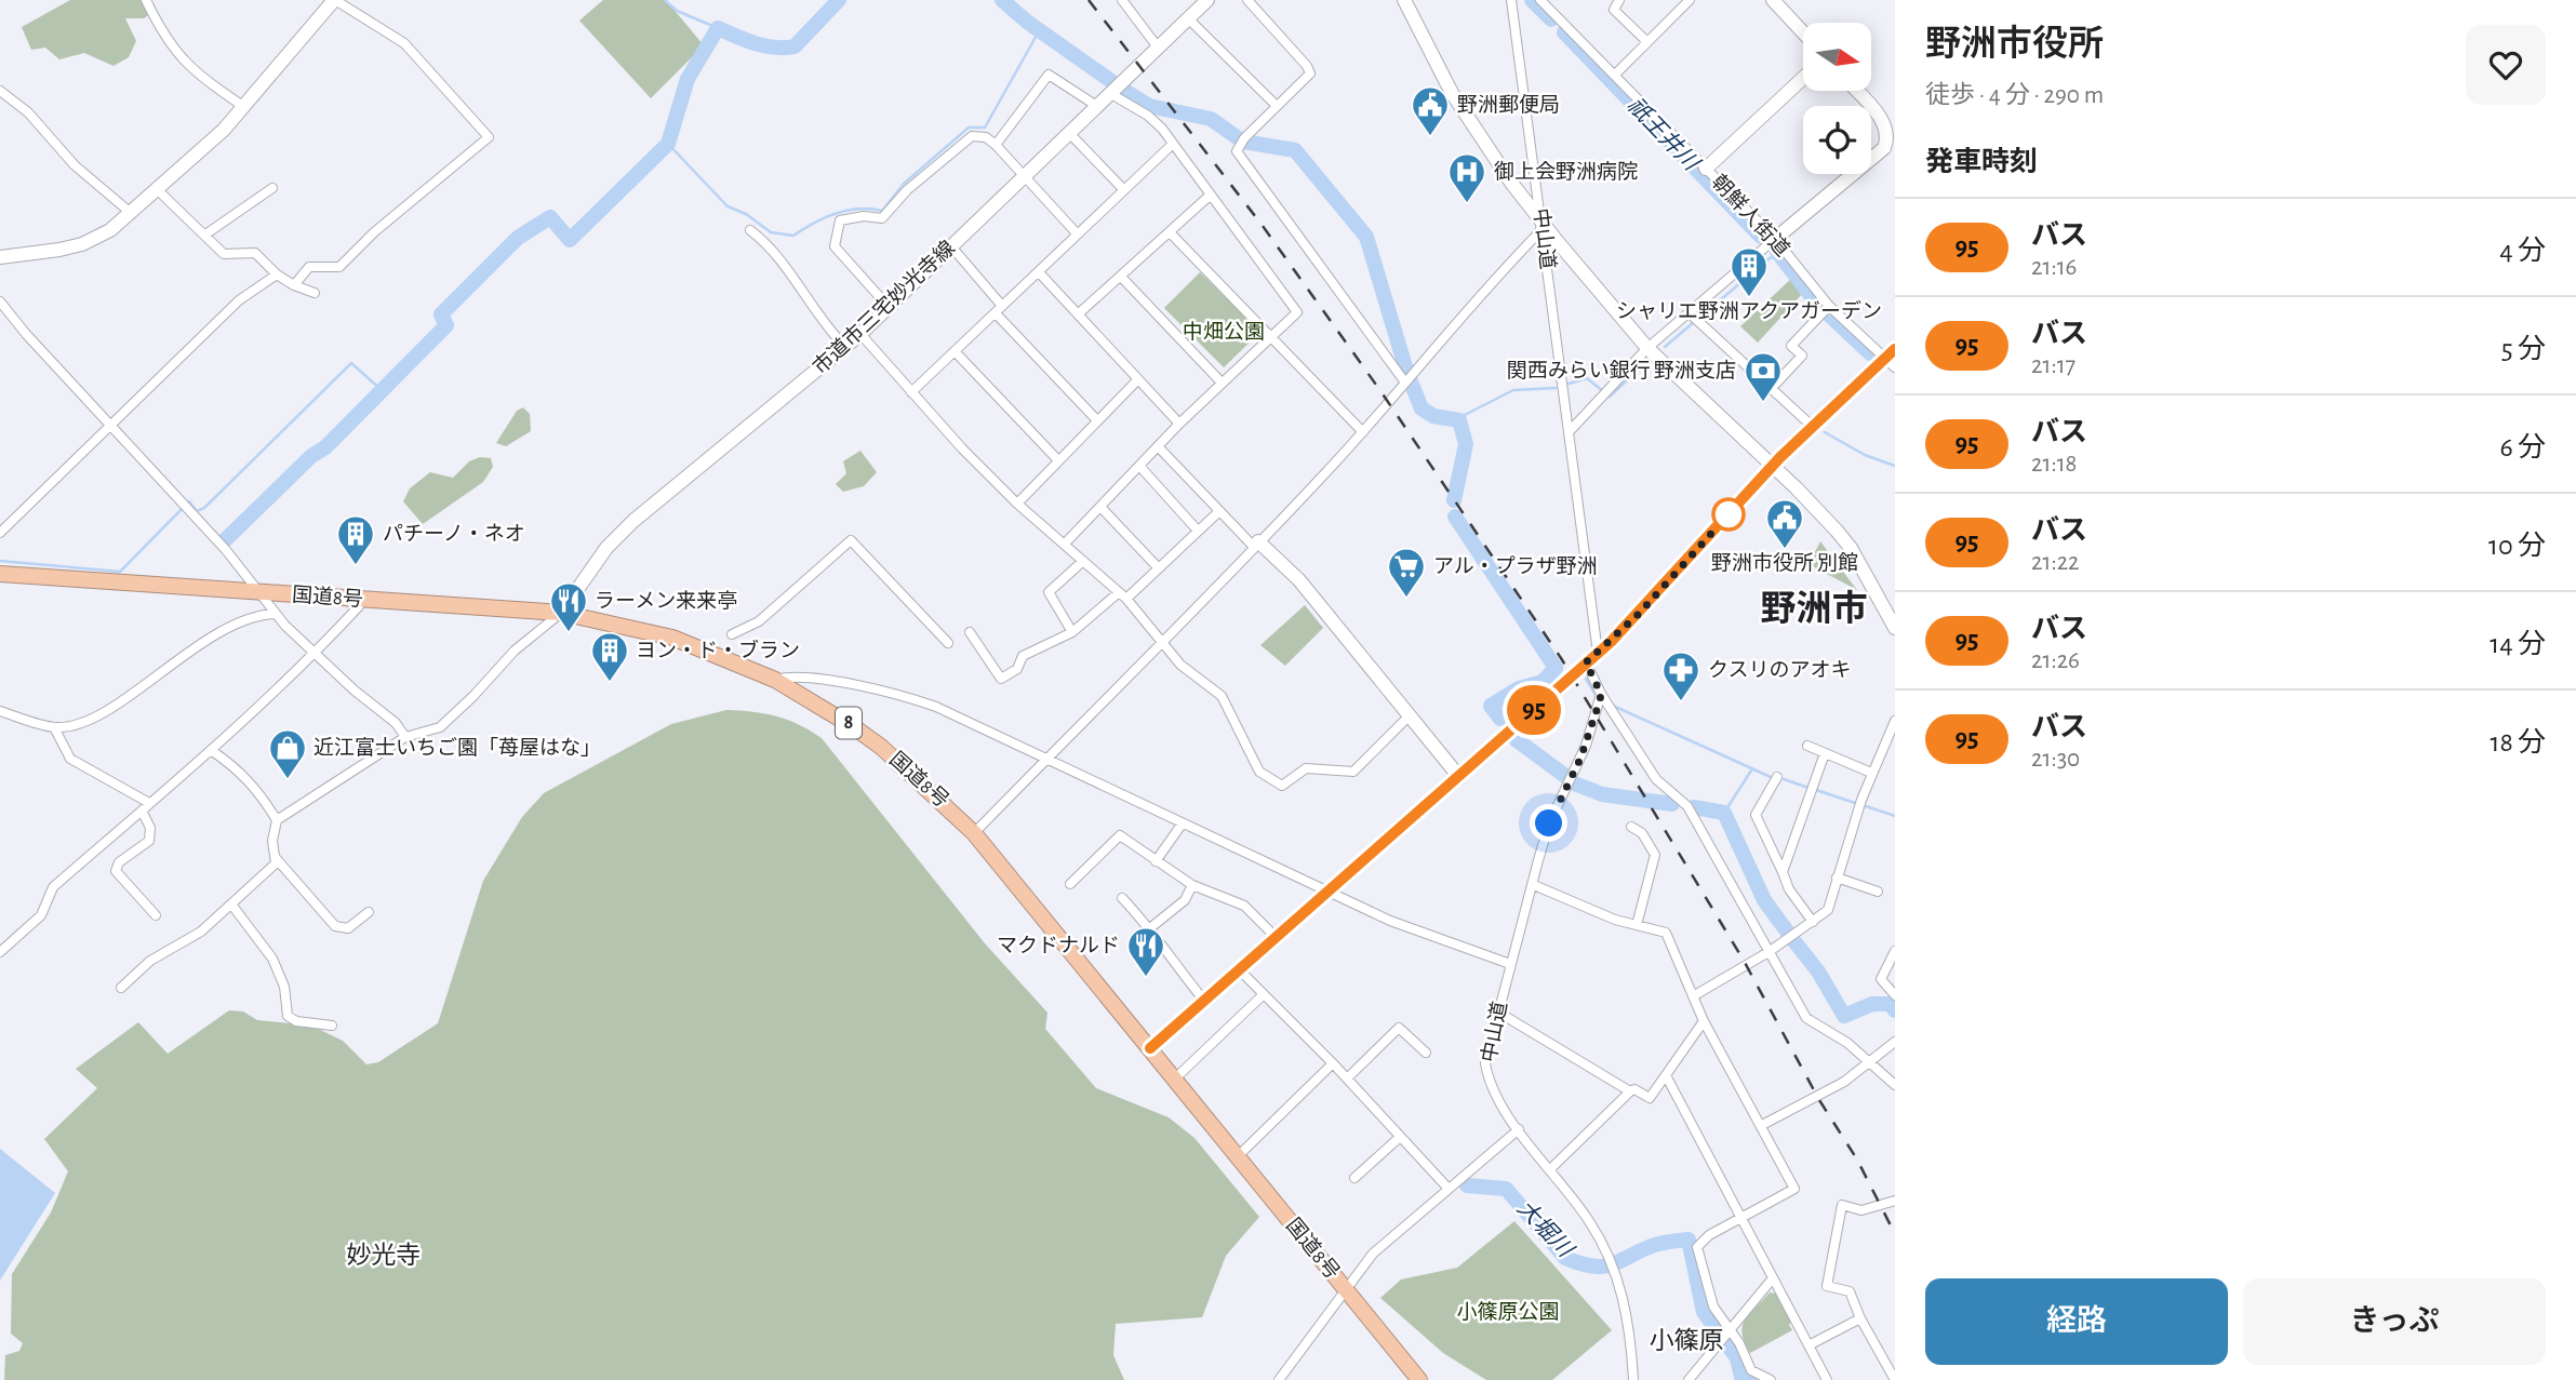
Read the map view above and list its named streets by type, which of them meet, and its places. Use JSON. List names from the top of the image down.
{
  "streets": {
    "highway": ["国道8号", "8"],
    "street": ["朝鮮人街道", "中山道", "市道市三宅妙光寺線"]
  },
  "crossings": [
    ["市道市三宅妙光寺線", "国道8号"]
  ],
  "districts": ["野洲市", "妙光寺", "小篠原"],
  "water": ["祇王井川", "大堀川"],
  "parks": ["中畑公園", "小篠原公園"],
  "places": {
    "public building": ["野洲郵便局", "野洲市役所 別館"],
    "hospital": ["御上会野洲病院"],
    "building": ["シャリエ野洲アクアガーデン", "パチーノ・ネオ", "ヨン・ド・ブラン"],
    "bank": ["関西みらい銀行 野洲支店"],
    "supermarket": ["アル・プラザ野洲"],
    "restaurant": ["ラーメン来来亭", "マクドナルド"],
    "pharmacy": ["クスリのアオキ"],
    "shop": ["近江富士いちご園「苺屋はな」"]
  },
  "lines": ["bus line 95"],
  "north": "right",
  "page": {
    "on_map": "95",
    "heading": [
      ["野洲市役所", "徒歩 · 4 分 · 290 m"],
      "発車時刻"
    ],
    "list": [
      {
        "mark": "95",
        "name": "バス",
        "note": "21:16",
        "value": "4 分"
      },
      {
        "mark": "95",
        "name": "バス",
        "note": "21:17",
        "value": "5 分"
      },
      {
        "mark": "95",
        "name": "バス",
        "note": "21:18",
        "value": "6 分"
      },
      {
        "mark": "95",
        "name": "バス",
        "note": "21:22",
        "value": "10 分"
      },
      {
        "mark": "95",
        "name": "バス",
        "note": "21:26",
        "value": "14 分"
      },
      {
        "mark": "95",
        "name": "バス",
        "note": "21:30",
        "value": "18 分"
      }
    ],
    "buttons": ["経路", "きっぷ"]
  }
}
